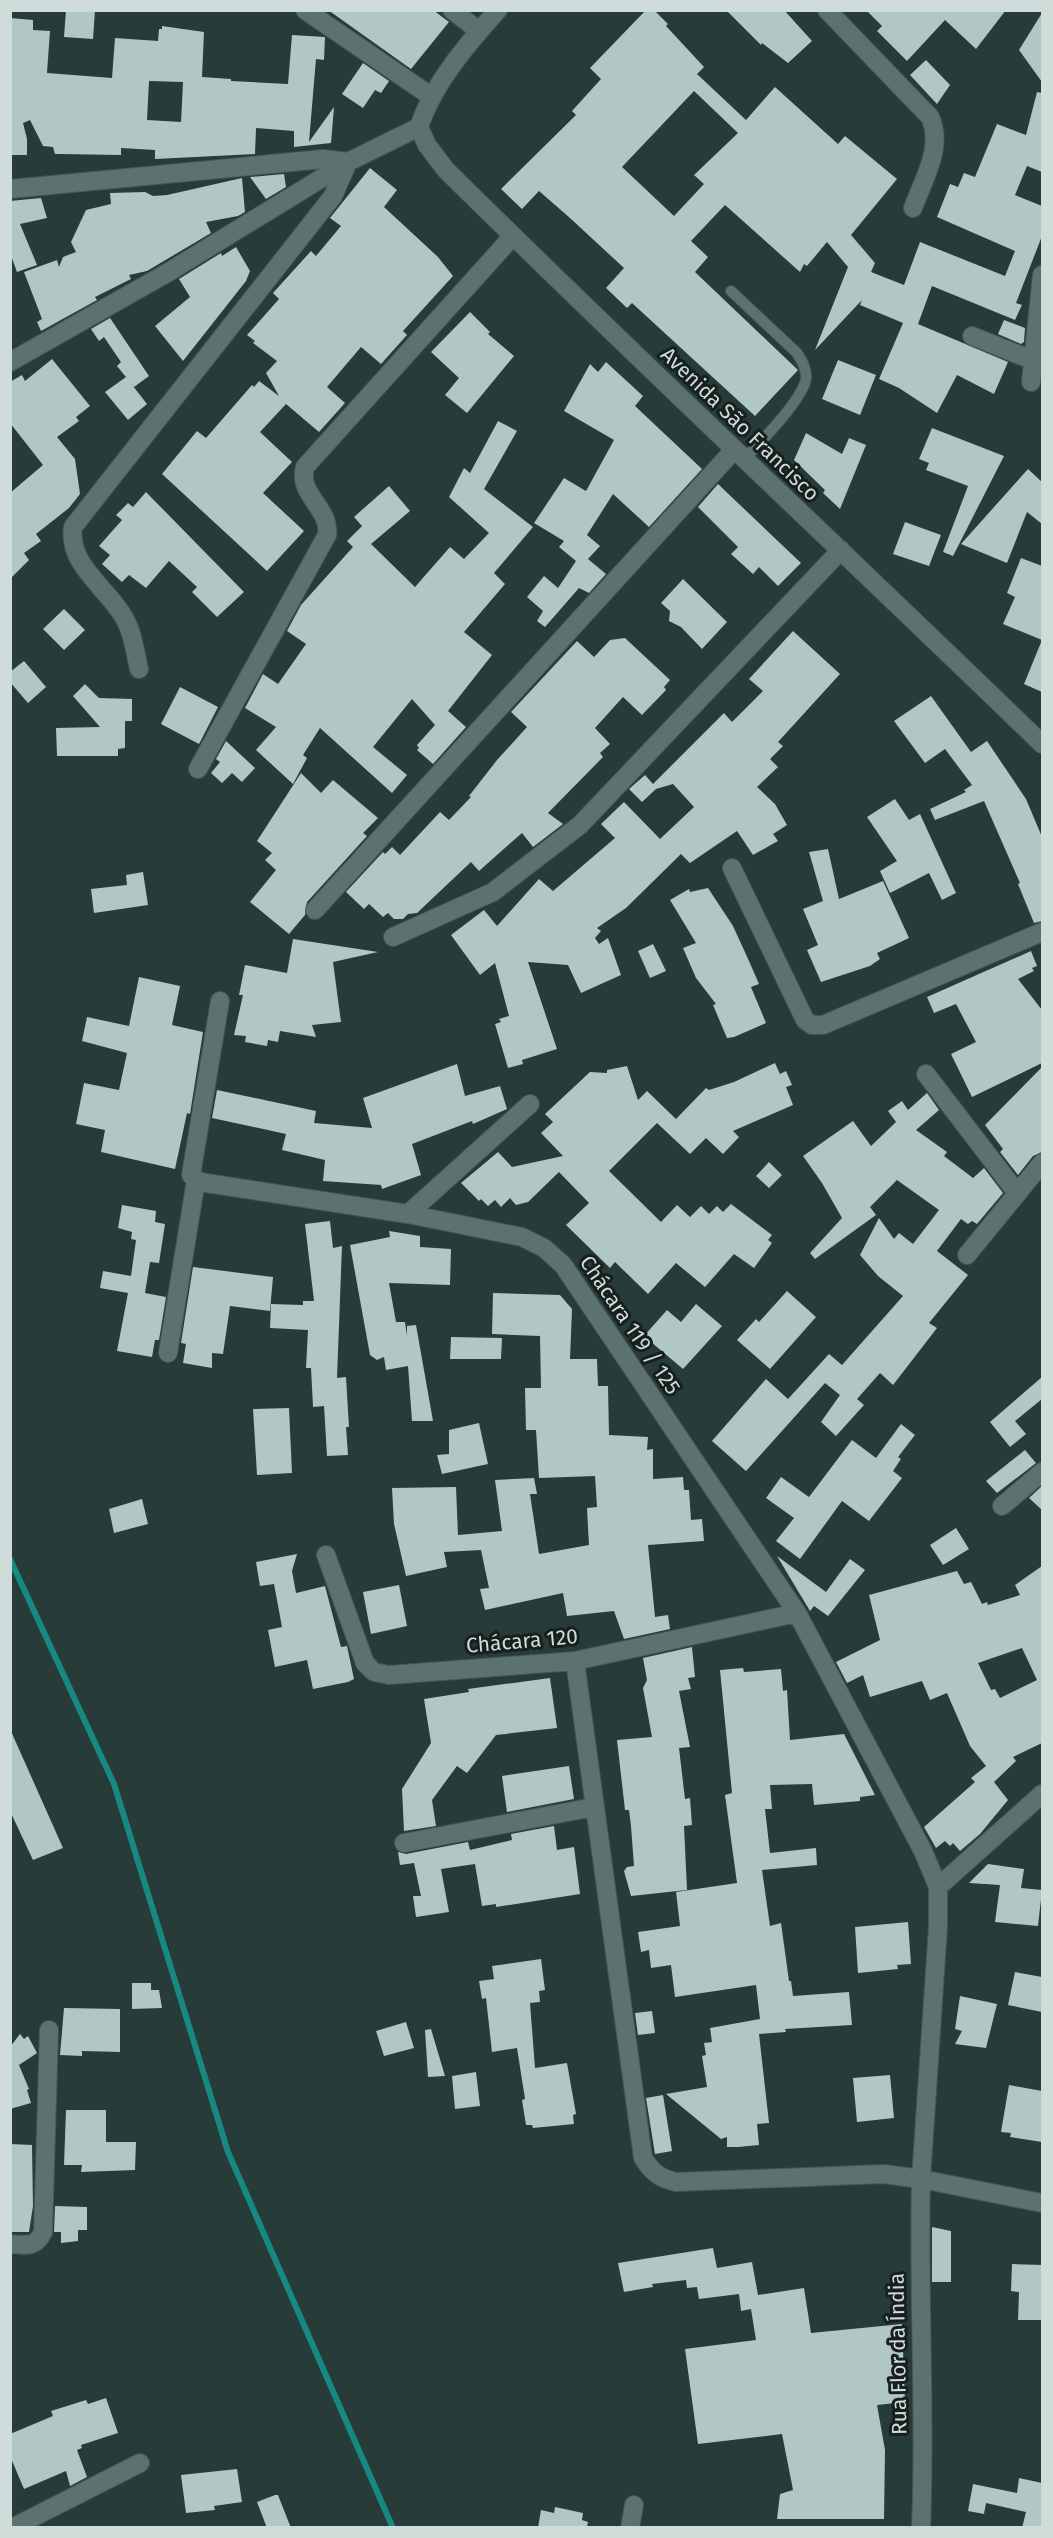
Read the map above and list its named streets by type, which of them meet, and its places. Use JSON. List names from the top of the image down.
{
  "streets": {
    "street": [
      "Avenida São Francisco",
      "Chácara 119 / 125",
      "Chácara 120",
      "Rua Flor da Índia"
    ]
  },
  "crossings": [
    ["Chácara 119 / 125", "Chácara 120"],
    ["Chácara 119 / 125", "Rua Flor da Índia"]
  ]
}
